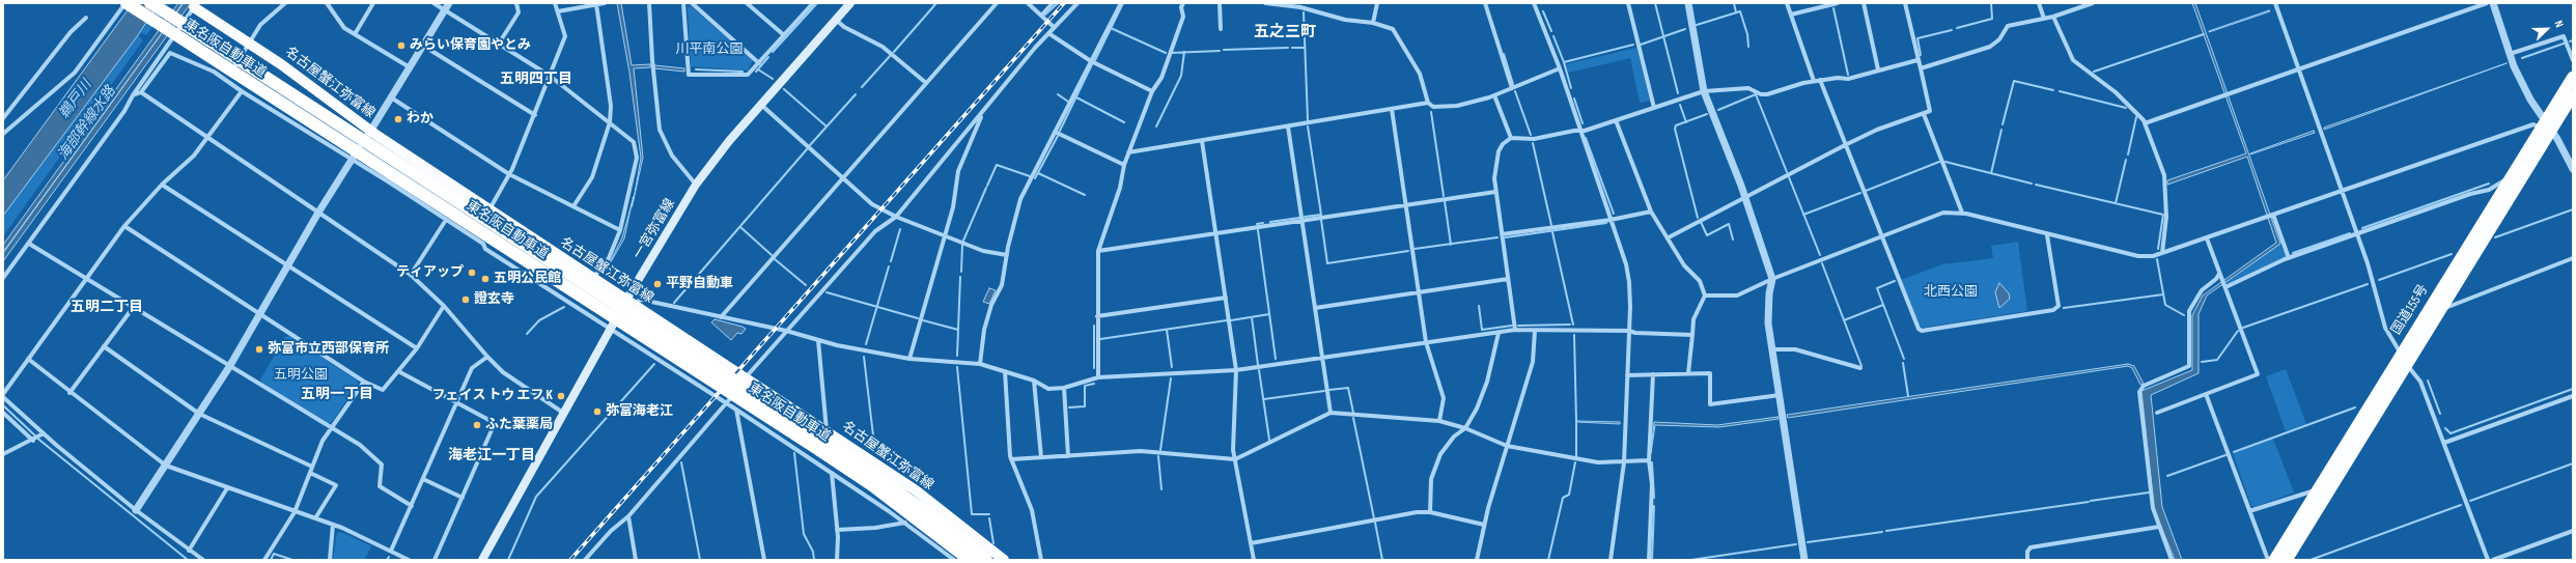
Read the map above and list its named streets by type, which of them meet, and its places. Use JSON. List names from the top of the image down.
{
  "streets": {
    "highway": ["東名阪自動車道", "国道155号"],
    "main road": ["名古屋蟹江弥富線", "一宮弥富線"]
  },
  "crossings": [
    ["名古屋蟹江弥富線", "一宮弥富線"]
  ],
  "districts": [
    "五之三町",
    "五明四丁目",
    "五明二丁目",
    "五明一丁目",
    "海老江一丁目"
  ],
  "water": ["鵜戸川", "海部幹線水路"],
  "parks": ["川平南公園", "北西公園", "五明公園"],
  "places": [
    "みらい保育園やとみ",
    "わか",
    "ティアップ",
    "五明公民館",
    "平野自動車",
    "證玄寺",
    "弥富市立西部保育所",
    "フェイス トウ エフ K",
    "弥富海老江",
    "ふた葉薬局"
  ],
  "north": "top right"
}
